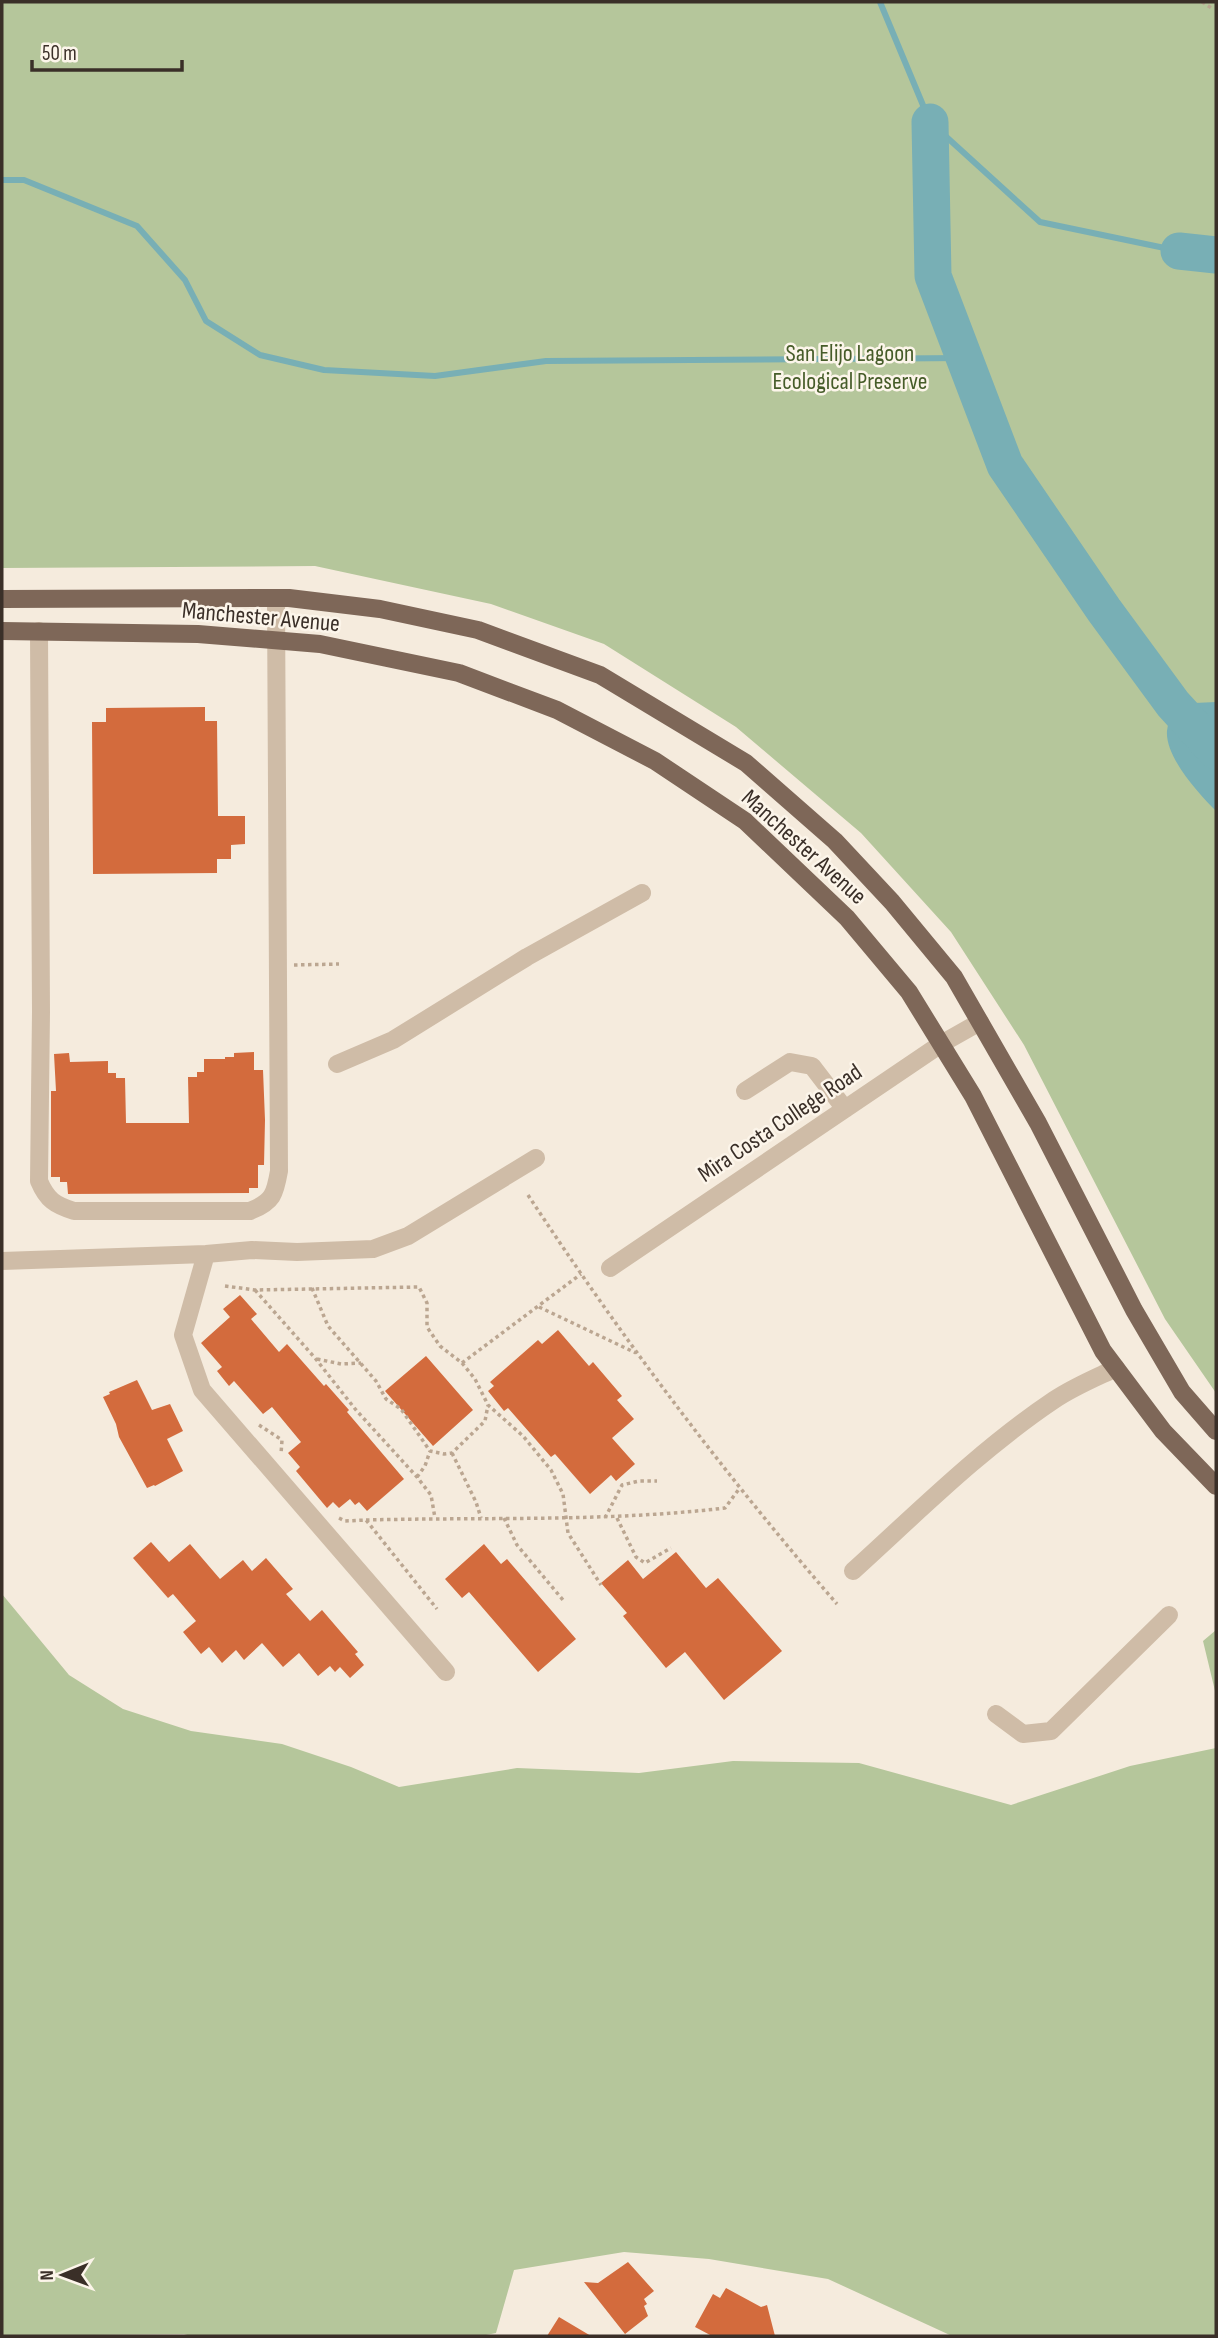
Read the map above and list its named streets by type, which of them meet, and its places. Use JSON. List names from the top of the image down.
{
  "streets": {
    "main road": ["Manchester Avenue"],
    "street": ["Mira Costa College Road"]
  },
  "crossings": [
    ["Manchester Avenue", "Mira Costa College Road"]
  ],
  "parks": ["San Elijo Lagoon Ecological Preserve"],
  "scale_bar": "50 m",
  "north": "left"
}
